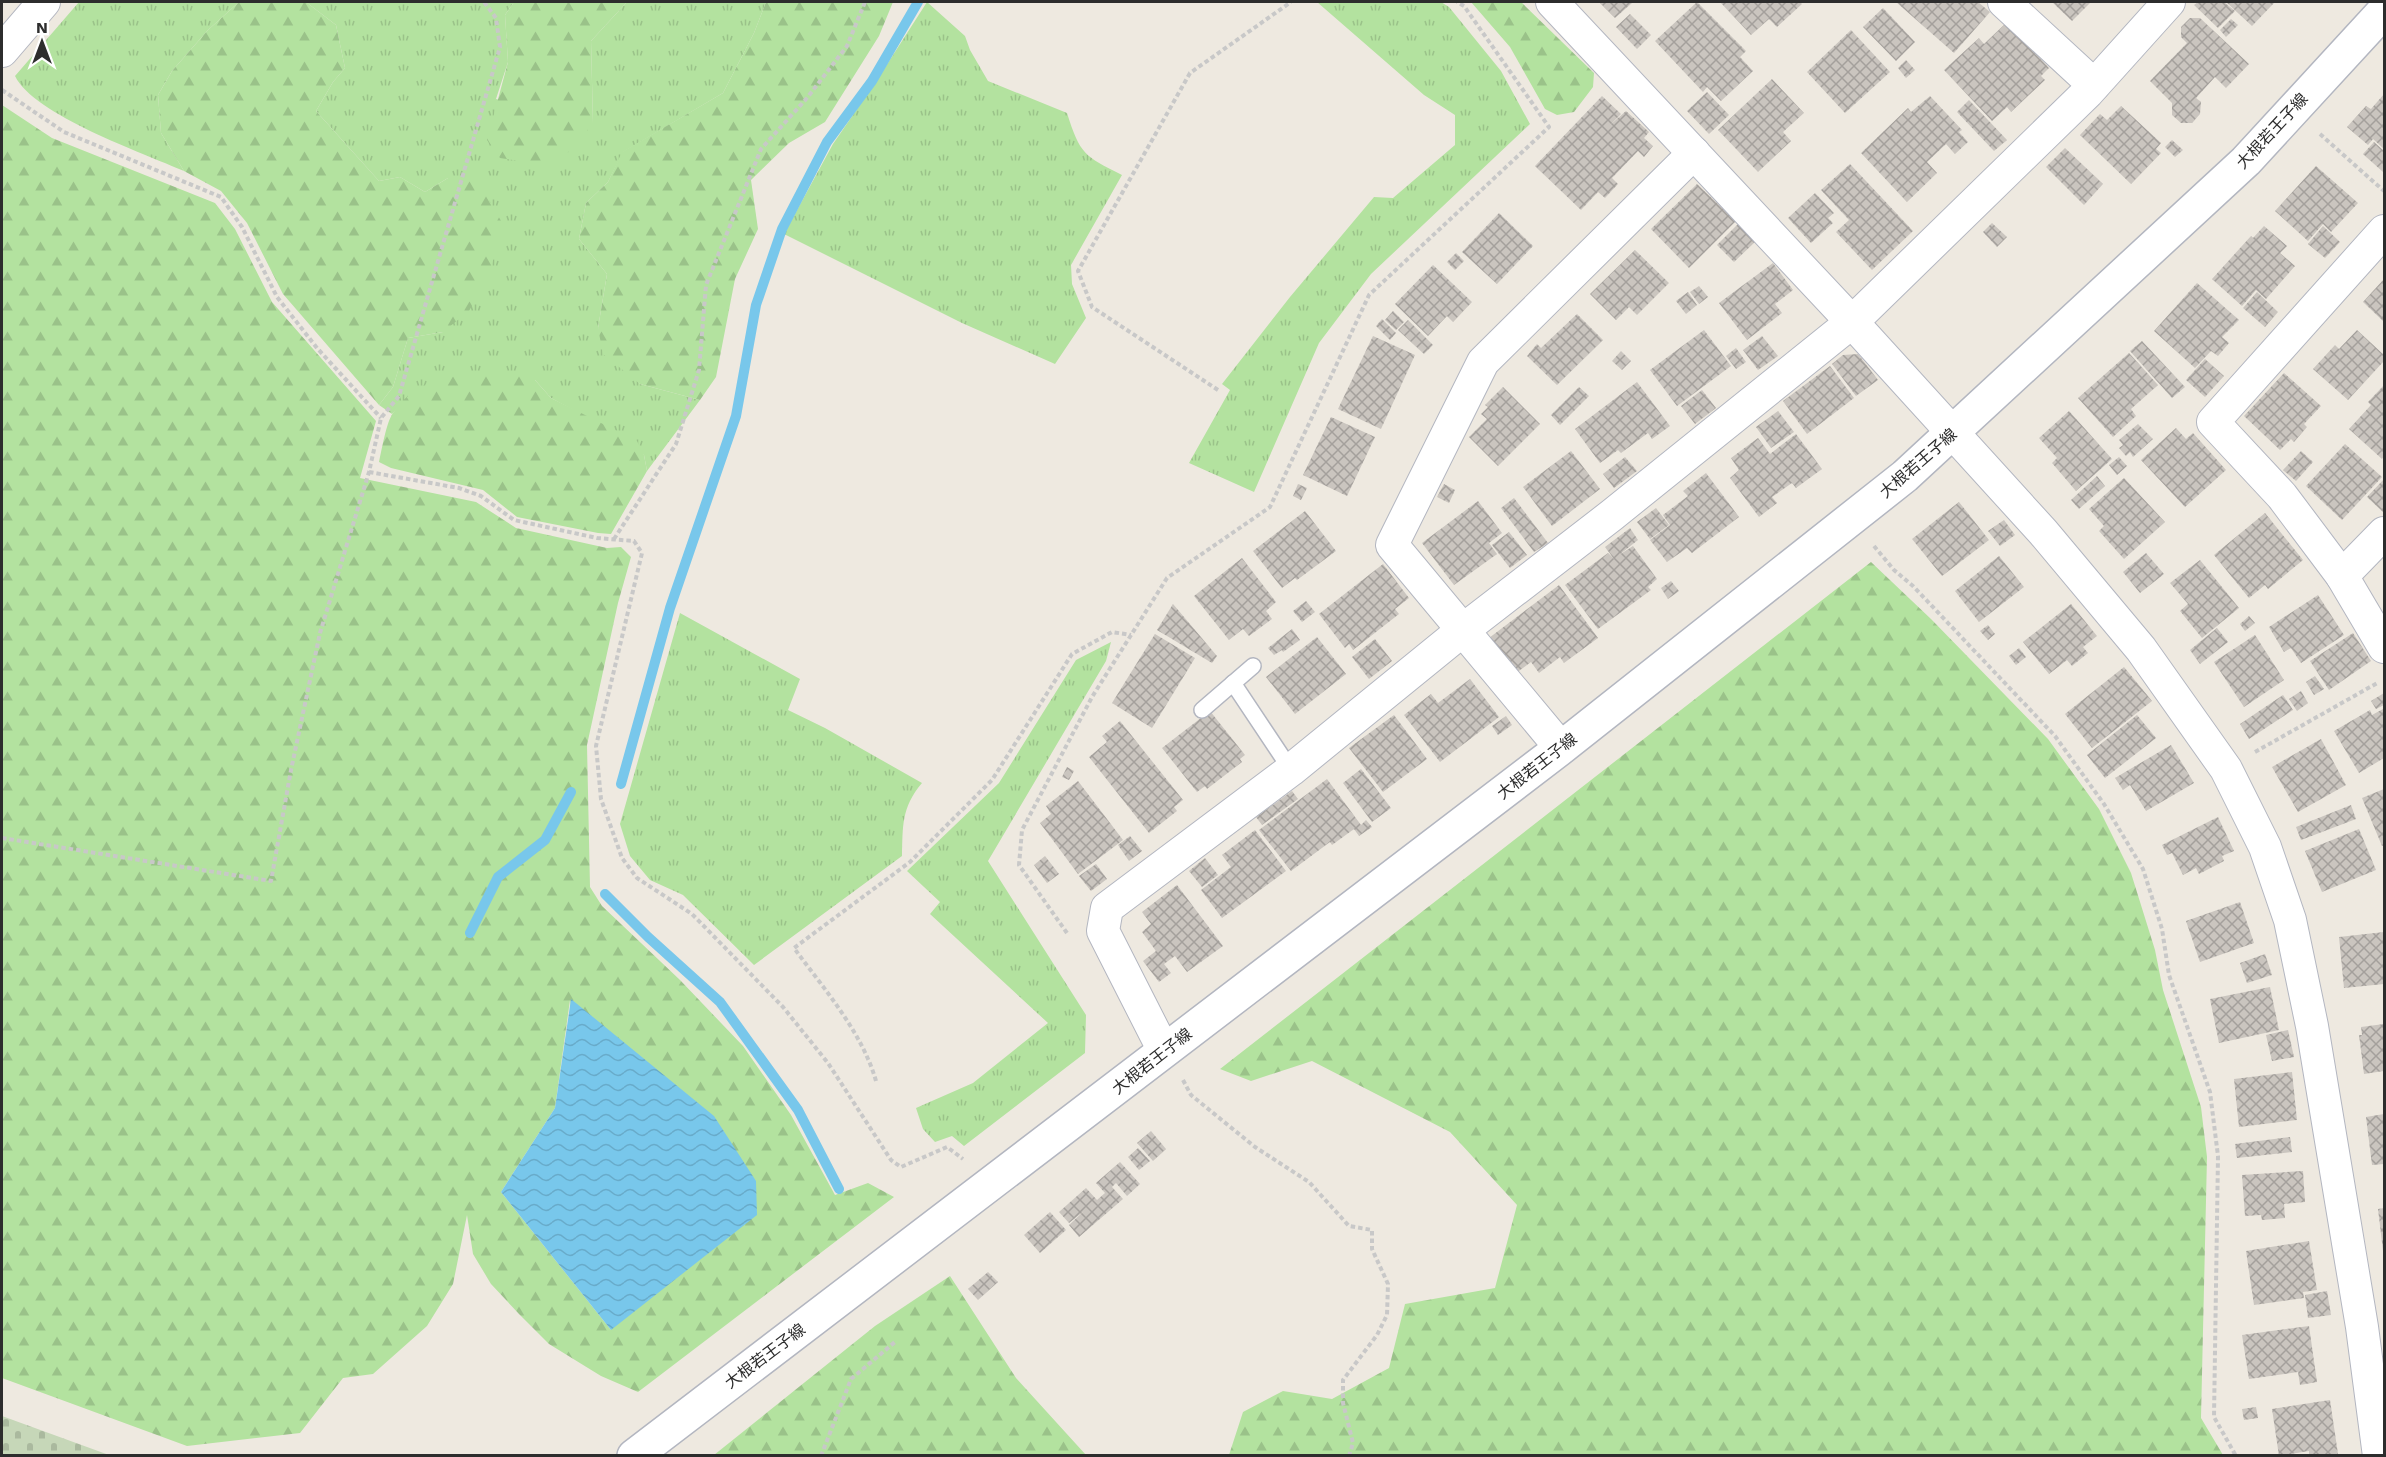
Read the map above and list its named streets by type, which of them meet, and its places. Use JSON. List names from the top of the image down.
{
  "streets": {
    "street": ["大根若王子線"]
  },
  "north": "top"
}
